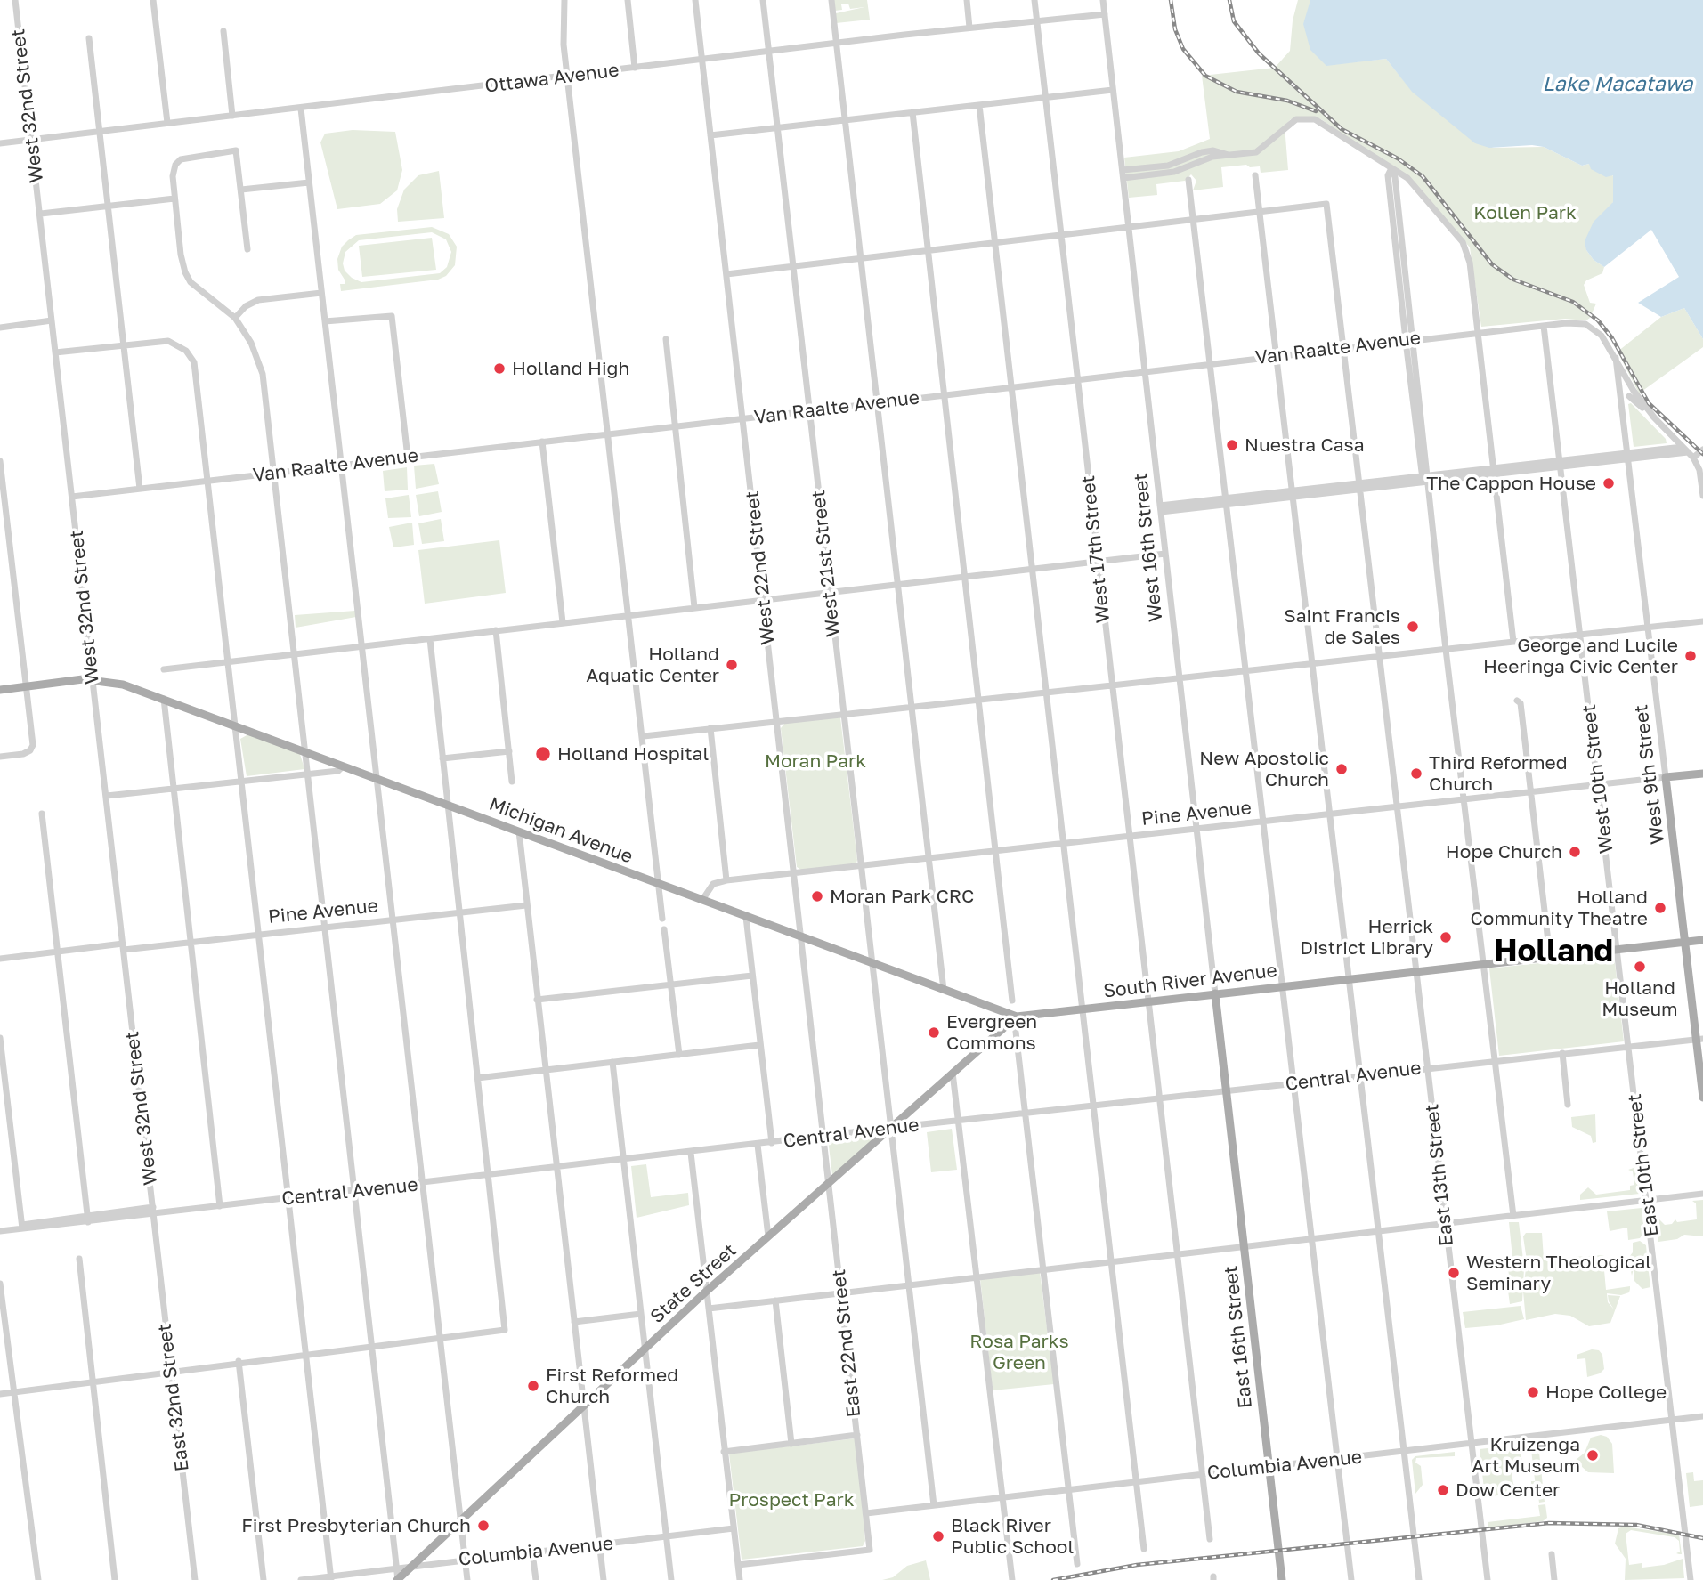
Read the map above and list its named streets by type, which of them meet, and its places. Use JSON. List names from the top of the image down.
{
  "streets": {
    "main road": [
      "West 16th Street",
      "West 9th Street",
      "Pine Avenue",
      "Michigan Avenue",
      "South River Avenue",
      "State Street",
      "East 16th Street"
    ],
    "street": [
      "Ottawa Avenue",
      "West 32nd Street",
      "Van Raalte Avenue",
      "West 17th Street",
      "West 21st Street",
      "West 22nd Street",
      "West 10th Street",
      "Central Avenue",
      "East 10th Street",
      "East 13th Street",
      "East 22nd Street",
      "East 32nd Street",
      "Columbia Avenue"
    ]
  },
  "crossings": [
    ["Ottawa Avenue", "West 32nd Street"],
    ["Ottawa Avenue", "West 16th Street"],
    ["Ottawa Avenue", "West 17th Street"],
    ["Ottawa Avenue", "West 21st Street"],
    ["Ottawa Avenue", "West 22nd Street"],
    ["West 32nd Street", "Van Raalte Avenue"],
    ["West 32nd Street", "Pine Avenue"],
    ["West 32nd Street", "Michigan Avenue"],
    ["West 32nd Street", "Central Avenue"],
    ["West 32nd Street", "East 32nd Street"],
    ["Van Raalte Avenue", "West 16th Street"],
    ["Van Raalte Avenue", "West 17th Street"],
    ["Van Raalte Avenue", "West 21st Street"],
    ["Van Raalte Avenue", "West 22nd Street"],
    ["Van Raalte Avenue", "West 9th Street"],
    ["Van Raalte Avenue", "West 10th Street"],
    ["Van Raalte Avenue", "East 13th Street"],
    ["West 16th Street", "Pine Avenue"],
    ["West 16th Street", "South River Avenue"],
    ["West 16th Street", "Central Avenue"],
    ["West 16th Street", "East 16th Street"],
    ["West 17th Street", "Pine Avenue"],
    ["West 17th Street", "South River Avenue"],
    ["West 17th Street", "Central Avenue"],
    ["West 17th Street", "Columbia Avenue"],
    ["West 21st Street", "Pine Avenue"],
    ["West 21st Street", "Michigan Avenue"],
    ["West 21st Street", "Central Avenue"],
    ["West 21st Street", "State Street"],
    ["West 21st Street", "Columbia Avenue"],
    ["West 22nd Street", "Pine Avenue"],
    ["West 22nd Street", "Michigan Avenue"],
    ["West 22nd Street", "Central Avenue"],
    ["West 22nd Street", "East 22nd Street"],
    ["West 9th Street", "Pine Avenue"],
    ["West 9th Street", "South River Avenue"],
    ["West 9th Street", "Central Avenue"],
    ["West 10th Street", "Pine Avenue"],
    ["West 10th Street", "South River Avenue"],
    ["West 10th Street", "Central Avenue"],
    ["West 10th Street", "East 10th Street"],
    ["Pine Avenue", "East 13th Street"],
    ["Michigan Avenue", "South River Avenue"],
    ["Michigan Avenue", "State Street"],
    ["South River Avenue", "East 13th Street"],
    ["South River Avenue", "State Street"],
    ["Central Avenue", "East 10th Street"],
    ["Central Avenue", "East 13th Street"],
    ["Central Avenue", "State Street"],
    ["Central Avenue", "East 16th Street"],
    ["Central Avenue", "East 22nd Street"],
    ["Central Avenue", "East 32nd Street"],
    ["East 10th Street", "Columbia Avenue"],
    ["East 13th Street", "Columbia Avenue"],
    ["State Street", "East 22nd Street"],
    ["State Street", "Columbia Avenue"],
    ["East 16th Street", "Columbia Avenue"],
    ["East 22nd Street", "Columbia Avenue"]
  ],
  "districts": ["Holland"],
  "water": ["Lake Macatawa"],
  "parks": [
    "Kollen Park",
    "Moran Park",
    "Rosa Parks Green",
    "Prospect Park"
  ],
  "places": [
    "Holland High",
    "Nuestra Casa",
    "The Cappon House",
    "Saint Francis de Sales",
    "George and Lucile Heeringa Civic Center",
    "Holland Aquatic Center",
    "Holland Hospital",
    "New Apostolic Church",
    "Third Reformed Church",
    "Hope Church",
    "Moran Park CRC",
    "Holland Community Theatre",
    "Herrick District Library",
    "Holland Museum",
    "Evergreen Commons",
    "Western Theological Seminary",
    "First Reformed Church",
    "Hope College",
    "Kruizenga Art Museum",
    "Dow Center",
    "First Presbyterian Church",
    "Black River Public School"
  ]
}
